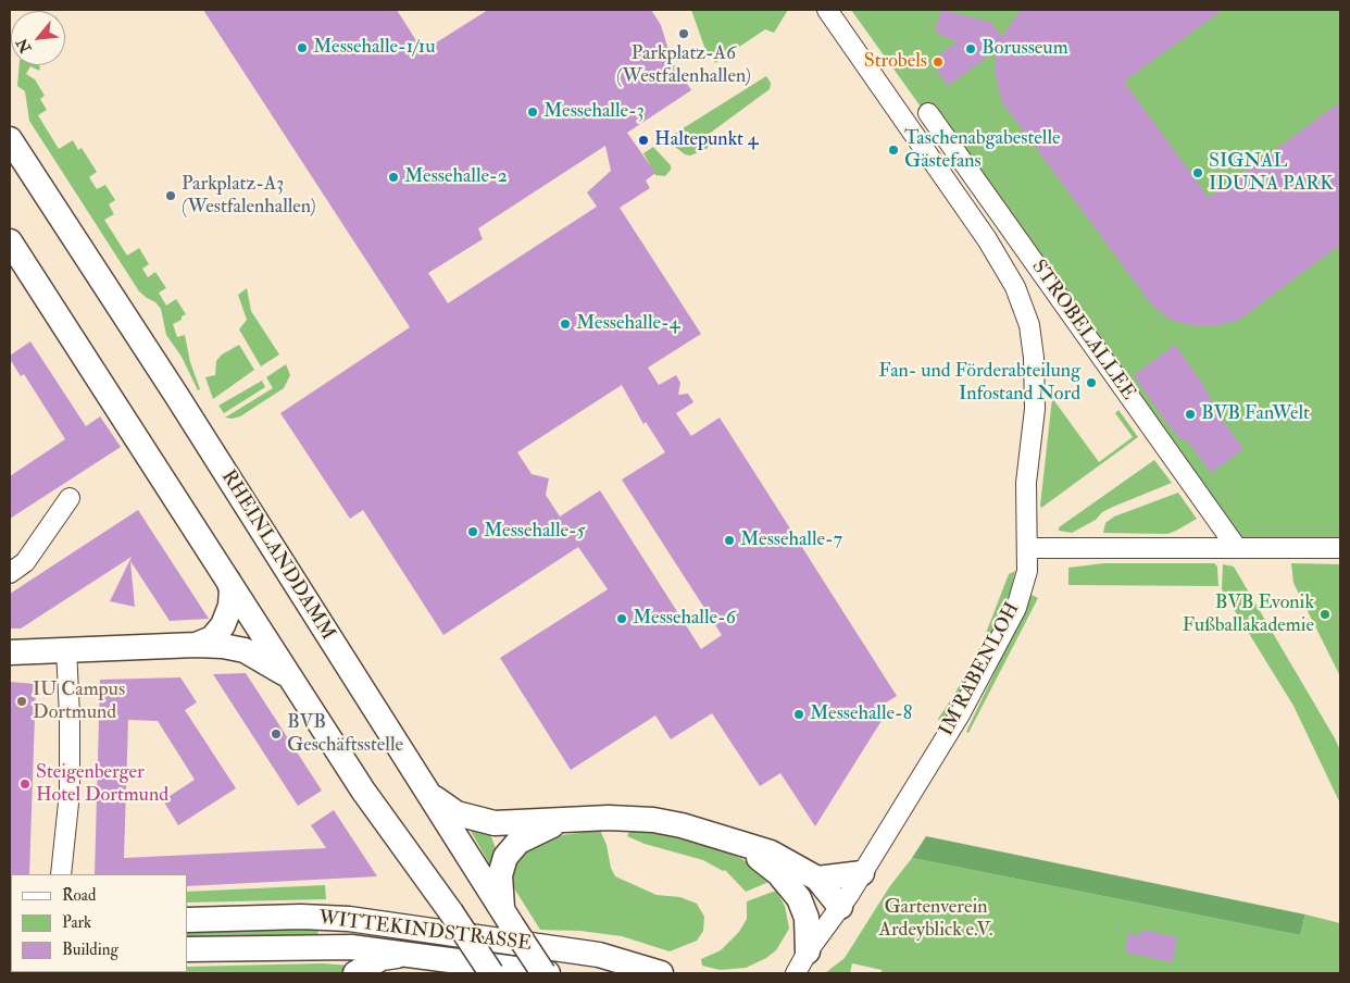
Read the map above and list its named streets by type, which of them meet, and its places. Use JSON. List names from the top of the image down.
{
  "streets": {
    "main road": ["RHEINLANDDAMM", "WITTEKINDSTRASSE"],
    "street": ["STROBELALLEE", "IM RABENLOH"]
  },
  "crossings": [
    ["STROBELALLEE", "IM RABENLOH"]
  ],
  "parks": ["Gartenverein Ardeyblick e.V."],
  "places": [
    "Parkplatz-A6 (Westfalenhallen)",
    "Messehalle-1/1u",
    "Borusseum",
    "Strobels",
    "Messehalle-3",
    "Haltepunkt 4",
    "Taschenabgabestelle Gästefans",
    "SIGNAL IDUNA PARK",
    "Messehalle-2",
    "Parkplatz-A3 (Westfalenhallen)",
    "Messehalle-4",
    "Fan- und Förderabteilung Infostand Nord",
    "BVB FanWelt",
    "Messehalle-5",
    "Messehalle-7",
    "BVB Evonik Fußballakademie",
    "Messehalle-6",
    "IU Campus Dortmund",
    "Messehalle-8",
    "BVB Geschäftsstelle",
    "Steigenberger Hotel Dortmund"
  ],
  "legend": ["Road", "Park", "Building"],
  "north": "bottom left"
}
